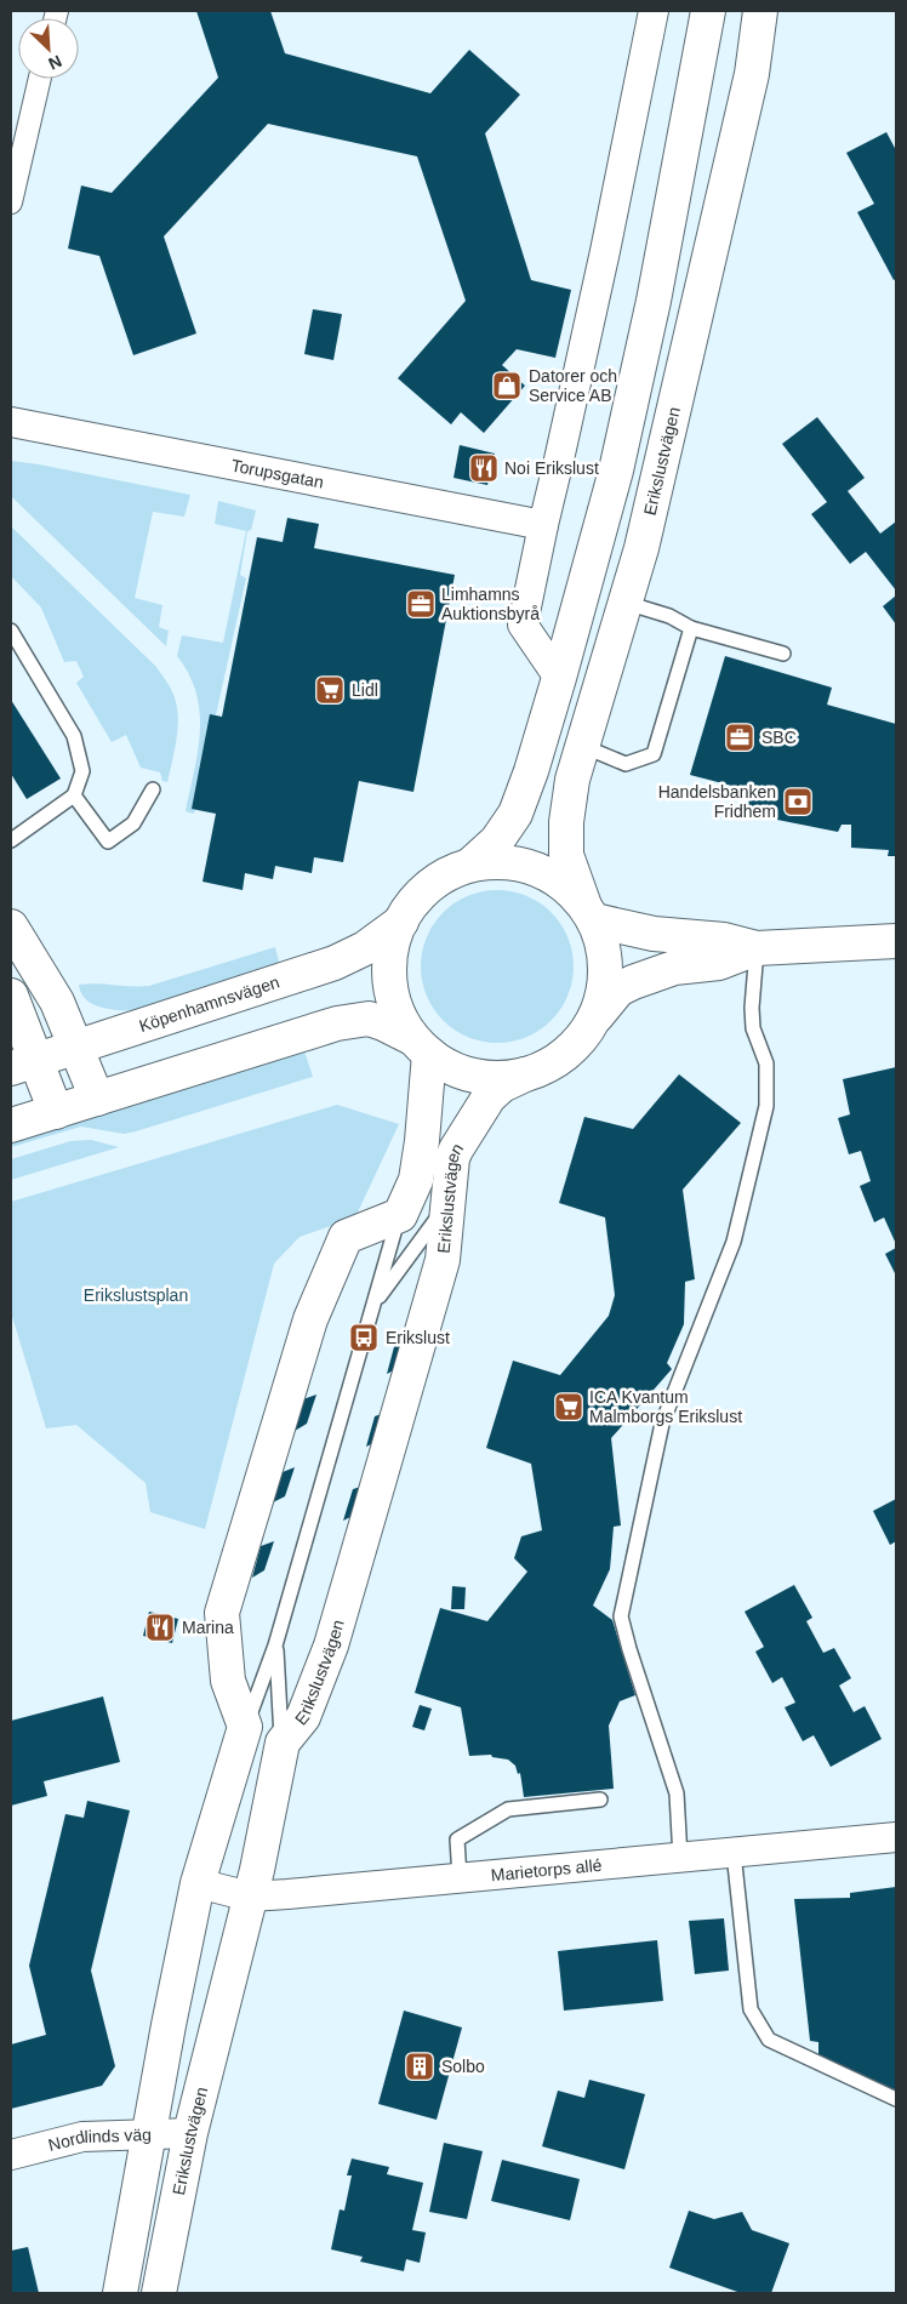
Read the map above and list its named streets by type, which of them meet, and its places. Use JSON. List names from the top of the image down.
{
  "streets": {
    "street": [
      "Erikslustvägen",
      "Torupsgatan",
      "Köpenhamnsvägen",
      "Marietorps allé",
      "Nordlinds väg"
    ]
  },
  "crossings": [
    ["Erikslustvägen", "Köpenhamnsvägen"],
    ["Erikslustvägen", "Marietorps allé"],
    ["Erikslustvägen", "Nordlinds väg"]
  ],
  "parks": ["Erikslustsplan"],
  "places": {
    "shop": ["Datorer och Service AB"],
    "restaurant": ["Noi Erikslust", "Marina"],
    "office": ["Limhamns Auktionsbyrå", "SBC"],
    "supermarket": ["Lidl", "ICA Kvantum Malmborgs Erikslust"],
    "bank": ["Handelsbanken Fridhem"],
    "bus stop": ["Erikslust"],
    "building": ["Solbo"]
  },
  "north": "bottom right"
}
